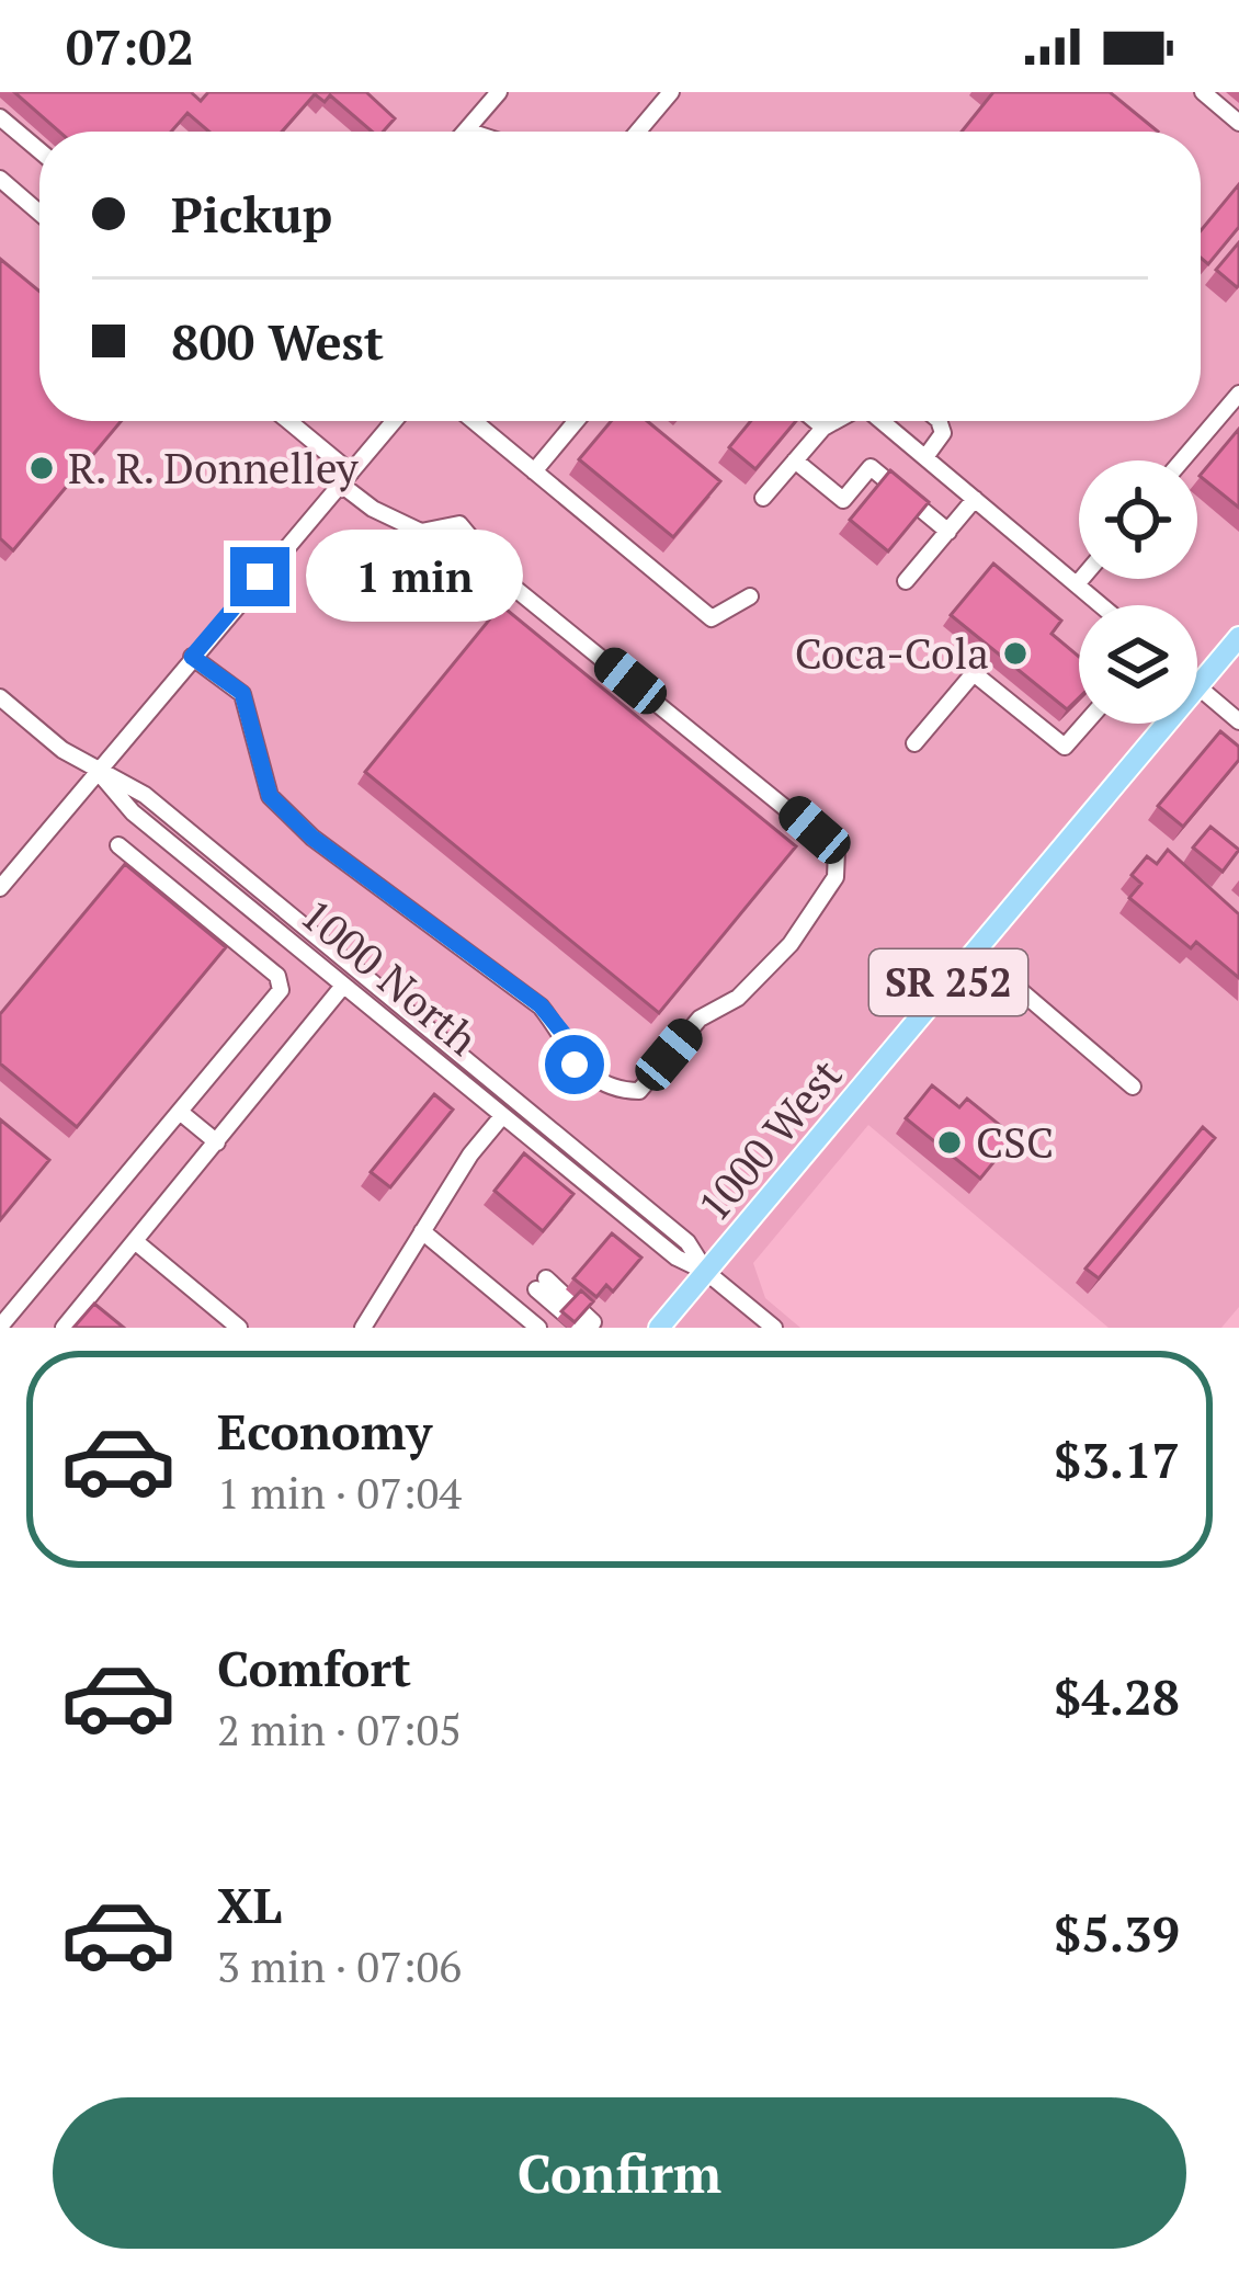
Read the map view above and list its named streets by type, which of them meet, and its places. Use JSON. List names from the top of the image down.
{
  "streets": {
    "main road": ["SR 252", "1000 West"],
    "street": ["1000 North"]
  },
  "crossings": [
    ["1000 North", "1000 West"]
  ],
  "places": ["R. R. Donnelley", "Coca-Cola", "CSC"],
  "page": {
    "status": "07:02",
    "banner": ["Pickup", "800 West"],
    "bubble": "1 min",
    "list": [
      {
        "name": "Economy",
        "note": "1 min · 07:04",
        "value": "$3.17"
      },
      {
        "name": "Comfort",
        "note": "2 min · 07:05",
        "value": "$4.28"
      },
      {
        "name": "XL",
        "note": "3 min · 07:06",
        "value": "$5.39"
      }
    ],
    "buttons": "Confirm"
  }
}
